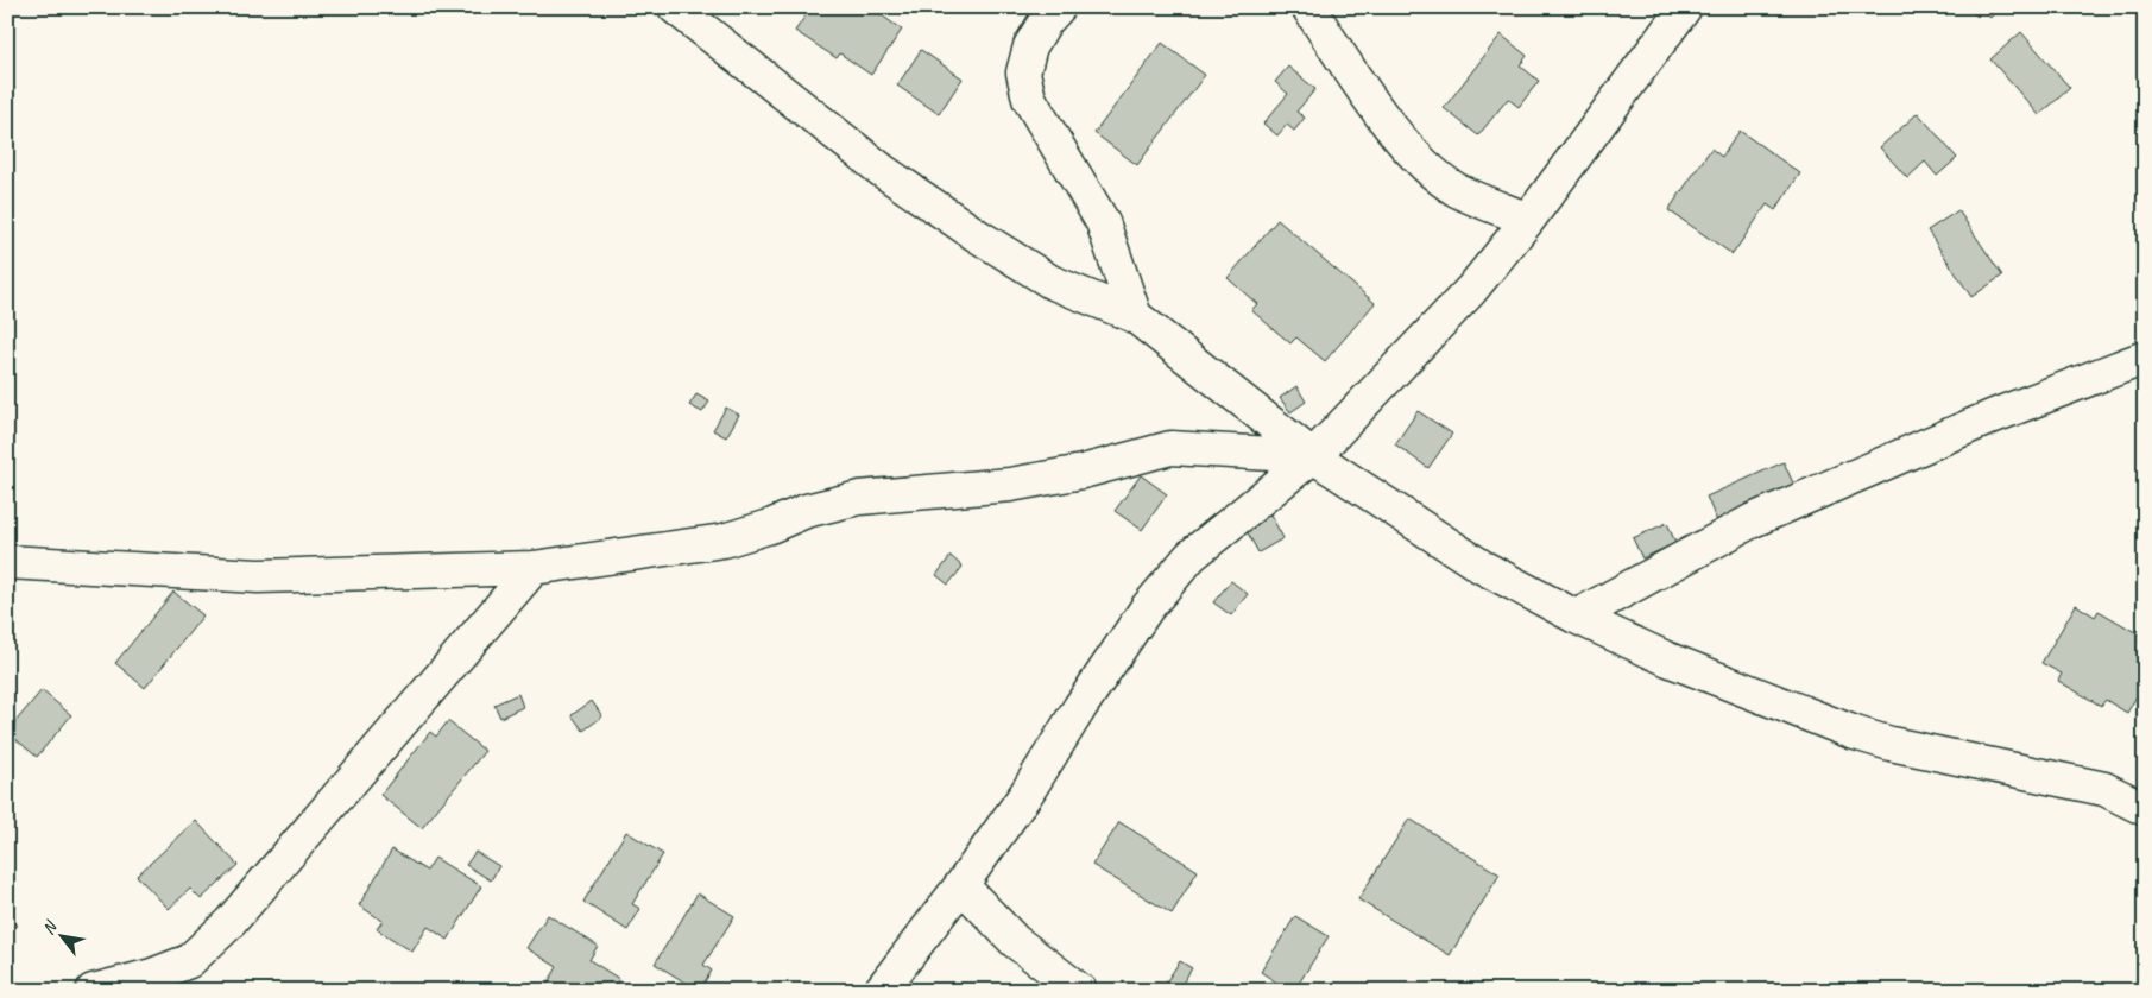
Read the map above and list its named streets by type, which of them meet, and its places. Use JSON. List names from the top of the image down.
{
  "north": "top left"
}
